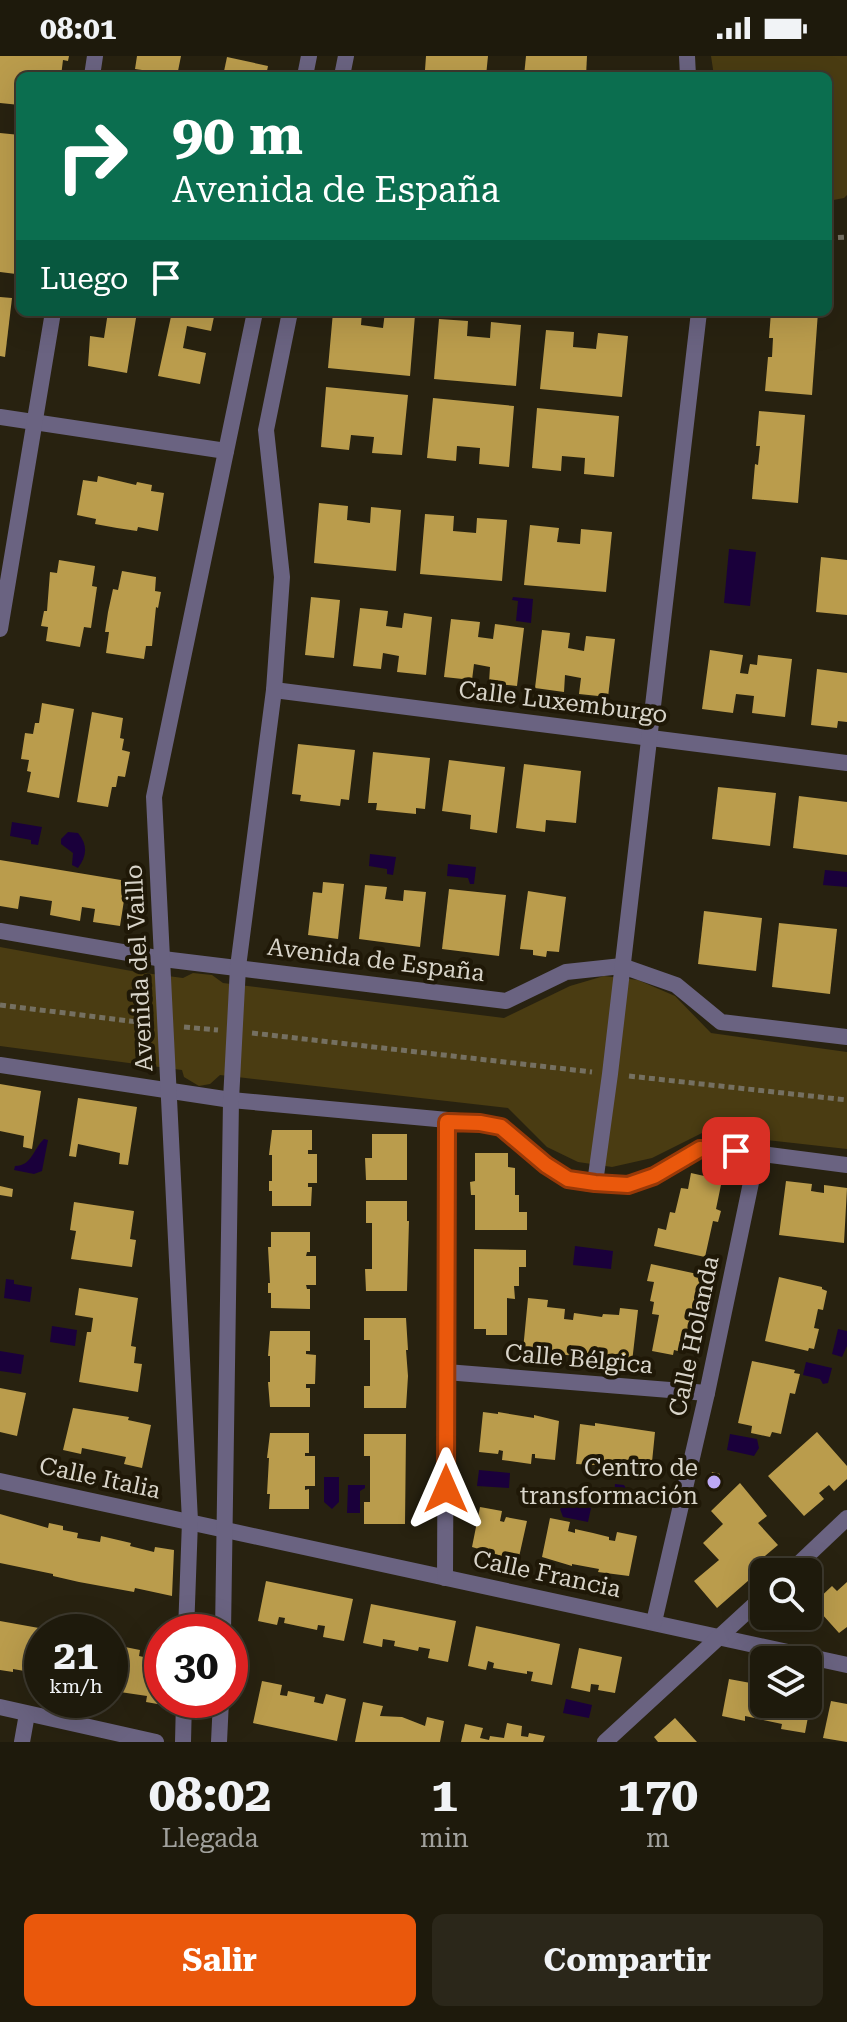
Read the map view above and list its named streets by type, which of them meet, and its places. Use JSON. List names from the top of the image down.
{
  "streets": {
    "street": [
      "Calle Luxemburgo",
      "Avenida de España",
      "Avenida del Vaillo",
      "Calle Holanda",
      "Calle Bélgica",
      "Calle Italia",
      "Calle Francia"
    ]
  },
  "crossings": [
    ["Avenida de España", "Avenida del Vaillo"],
    ["Avenida del Vaillo", "Calle Italia"],
    ["Avenida del Vaillo", "Calle Francia"],
    ["Calle Holanda", "Calle Bélgica"],
    ["Calle Holanda", "Calle Francia"],
    ["Calle Italia", "Calle Francia"]
  ],
  "places": ["Centro de transformación"],
  "page": {
    "status": "08:01",
    "turn": ["90 m", "Avenida de España"],
    "then": "Luego",
    "speed": "21 km/h",
    "limit": "30",
    "eta": [
      "08:02",
      "Llegada",
      "1",
      "min",
      "170",
      "m"
    ],
    "buttons": ["Salir", "Compartir"]
  }
}
